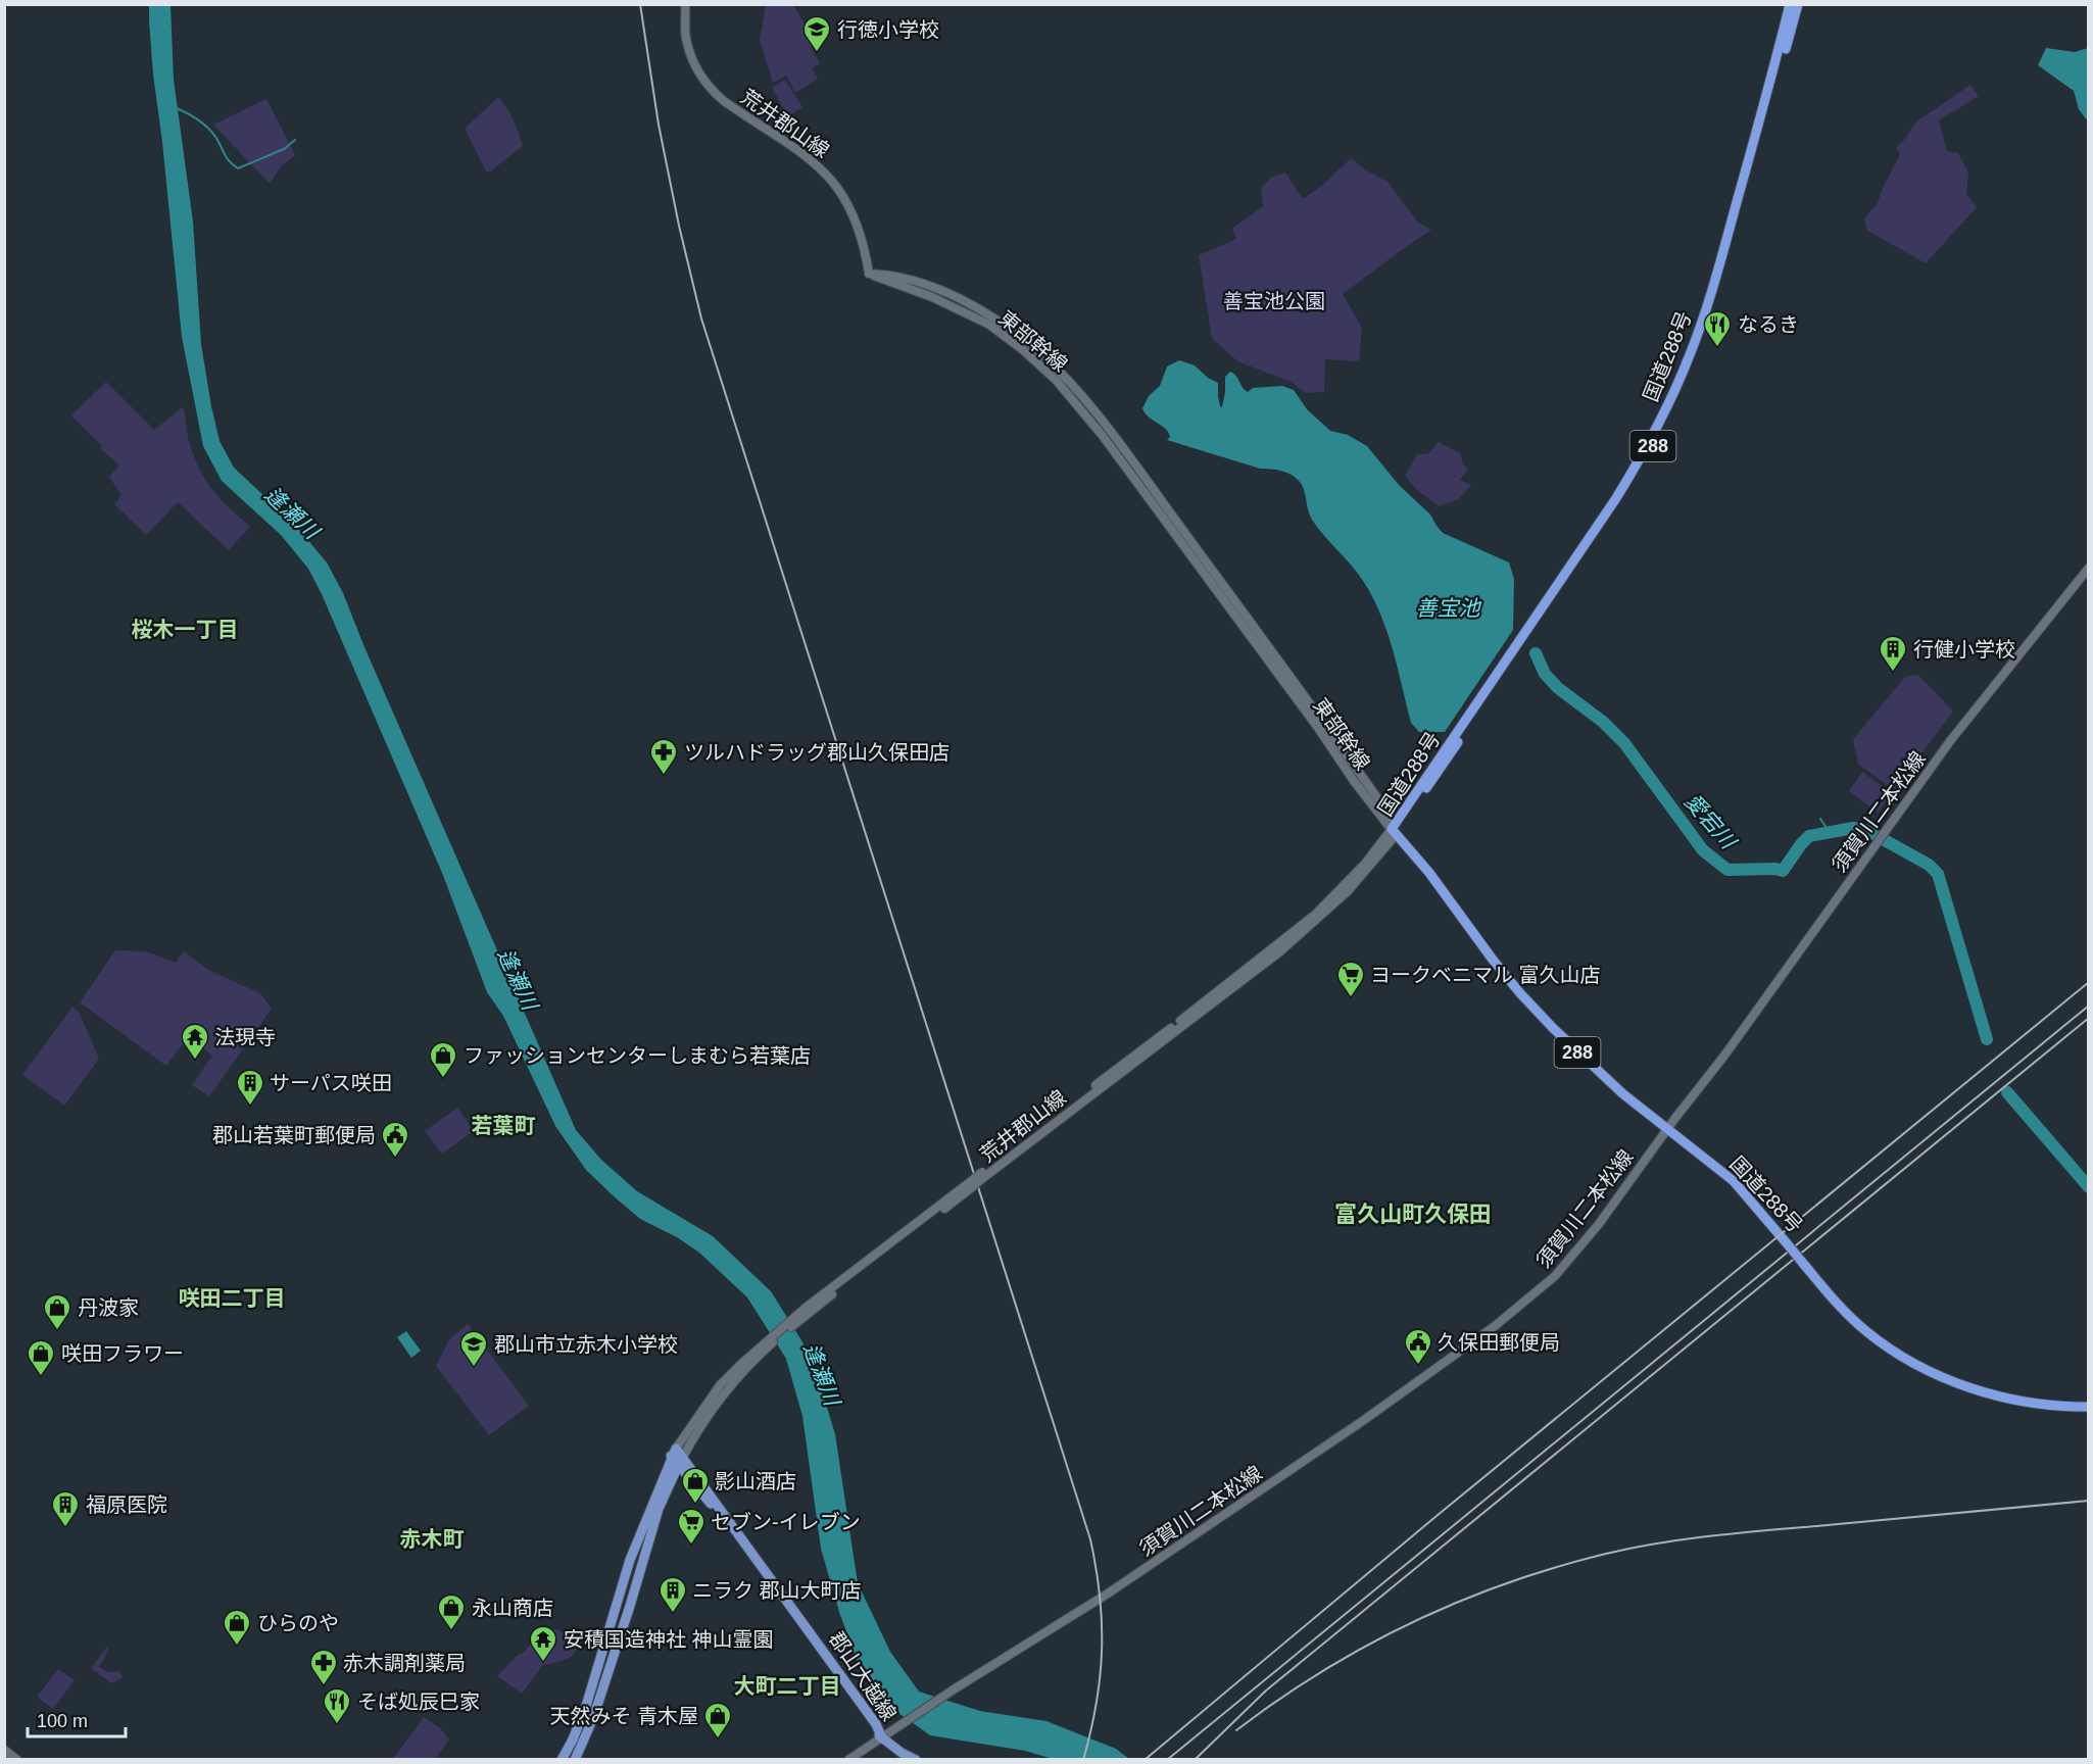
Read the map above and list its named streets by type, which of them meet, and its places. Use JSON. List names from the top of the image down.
{
  "streets": {
    "highway": ["国道288号", "288"],
    "main road": [
      "荒井郡山線",
      "東部幹線",
      "須賀川二本松線",
      "郡山大越線"
    ]
  },
  "crossings": [
    ["荒井郡山線", "東部幹線"],
    ["荒井郡山線", "国道288号"],
    ["荒井郡山線", "郡山大越線"],
    ["東部幹線", "国道288号"],
    ["国道288号", "須賀川二本松線"],
    ["須賀川二本松線", "郡山大越線"]
  ],
  "districts": [
    "桜木一丁目",
    "若葉町",
    "富久山町久保田",
    "咲田二丁目",
    "赤木町",
    "大町二丁目"
  ],
  "water": ["逢瀬川", "善宝池", "愛宕川"],
  "parks": ["善宝池公園"],
  "places": {
    "school or university": ["行徳小学校", "郡山市立赤木小学校"],
    "restaurant": ["なるき", "そば処辰巳家"],
    "building": [
      "行健小学校",
      "サーパス咲田",
      "福原医院",
      "ニラク 郡山大町店"
    ],
    "pharmacy": ["ツルハドラッグ郡山久保田店", "赤木調剤薬局"],
    "supermarket": ["ヨークベニマル 富久山店", "セブン-イレブン"],
    "temple": ["法現寺", "安積国造神社 神山霊園"],
    "shop": [
      "ファッションセンターしまむら若葉店",
      "丹波家",
      "咲田フラワー",
      "影山酒店",
      "永山商店",
      "ひらのや",
      "天然みそ 青木屋"
    ],
    "public building": ["郡山若葉町郵便局", "久保田郵便局"]
  },
  "scale_bar": "100 m"
}
